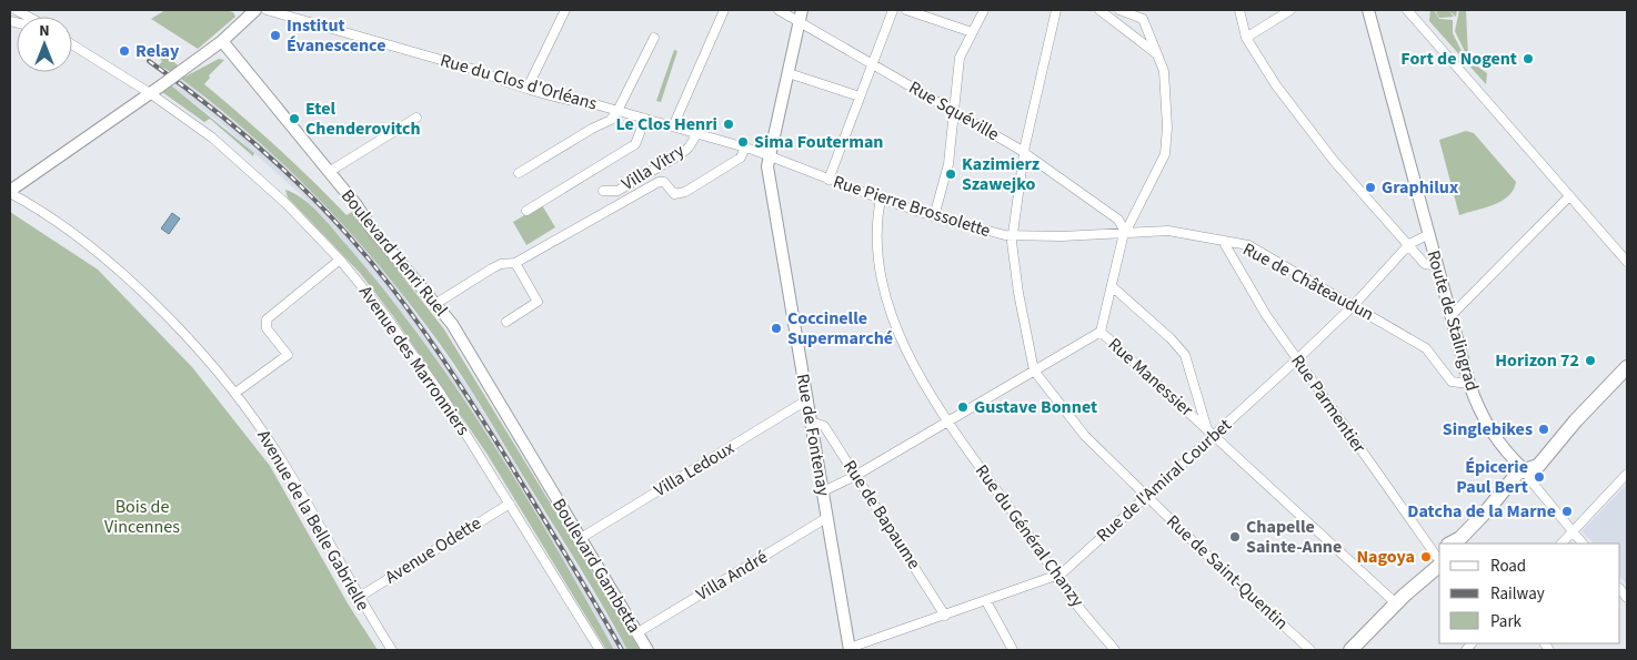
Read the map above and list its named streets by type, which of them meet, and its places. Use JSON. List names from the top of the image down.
{
  "streets": {
    "street": [
      "Rue du Clos d'Orléans",
      "Rue Squéville",
      "Villa Vitry",
      "Rue Pierre Brossolette",
      "Boulevard Henri Ruel",
      "Rue de Châteaudun",
      "Route de Stalingrad",
      "Avenue des Marronniers",
      "Rue Manessier",
      "Rue Parmentier",
      "Rue de Fontenay",
      "Villa Ledoux",
      "Rue de l'Amiral Courbet",
      "Rue de Bapaume",
      "Avenue de la Belle Gabrielle",
      "Rue du Général Chanzy",
      "Avenue Odette",
      "Boulevard Gambetta",
      "Rue de Saint-Quentin",
      "Villa André"
    ]
  },
  "crossings": [
    ["Rue du Clos d'Orléans", "Villa Vitry"],
    ["Rue du Clos d'Orléans", "Rue Pierre Brossolette"],
    ["Rue du Clos d'Orléans", "Rue de Fontenay"],
    ["Rue Squéville", "Rue Pierre Brossolette"],
    ["Rue Squéville", "Rue de Châteaudun"],
    ["Rue Squéville", "Rue de Fontenay"],
    ["Rue Pierre Brossolette", "Rue de Châteaudun"],
    ["Rue Pierre Brossolette", "Rue de Fontenay"],
    ["Rue Pierre Brossolette", "Rue du Général Chanzy"],
    ["Boulevard Henri Ruel", "Boulevard Gambetta"],
    ["Rue de Châteaudun", "Route de Stalingrad"],
    ["Rue de Châteaudun", "Rue Parmentier"],
    ["Rue de Châteaudun", "Rue de l'Amiral Courbet"],
    ["Route de Stalingrad", "Rue de l'Amiral Courbet"],
    ["Avenue des Marronniers", "Avenue Odette"],
    ["Rue Manessier", "Rue de l'Amiral Courbet"],
    ["Rue Parmentier", "Rue de l'Amiral Courbet"],
    ["Rue de Fontenay", "Villa Ledoux"],
    ["Rue de Fontenay", "Rue de l'Amiral Courbet"],
    ["Rue de Fontenay", "Rue de Bapaume"],
    ["Rue de Fontenay", "Villa André"],
    ["Villa Ledoux", "Boulevard Gambetta"],
    ["Rue de l'Amiral Courbet", "Rue de Bapaume"],
    ["Rue de l'Amiral Courbet", "Rue du Général Chanzy"],
    ["Rue de l'Amiral Courbet", "Rue de Saint-Quentin"],
    ["Avenue de la Belle Gabrielle", "Avenue Odette"],
    ["Boulevard Gambetta", "Villa André"]
  ],
  "parks": ["Bois de Vincennes"],
  "places": [
    "Institut Évanescence",
    "Relay",
    "Fort de Nogent",
    "Etel Chenderovitch",
    "Le Clos Henri",
    "Sima Fouterman",
    "Kazimierz Szawejko",
    "Graphilux",
    "Coccinelle Supermarché",
    "Horizon 72",
    "Gustave Bonnet",
    "Singlebikes",
    "Épicerie Paul Bert",
    "Datcha de la Marne",
    "Chapelle Sainte-Anne",
    "Nagoya"
  ],
  "legend": ["Road", "Railway", "Park"],
  "north": "top"
}
